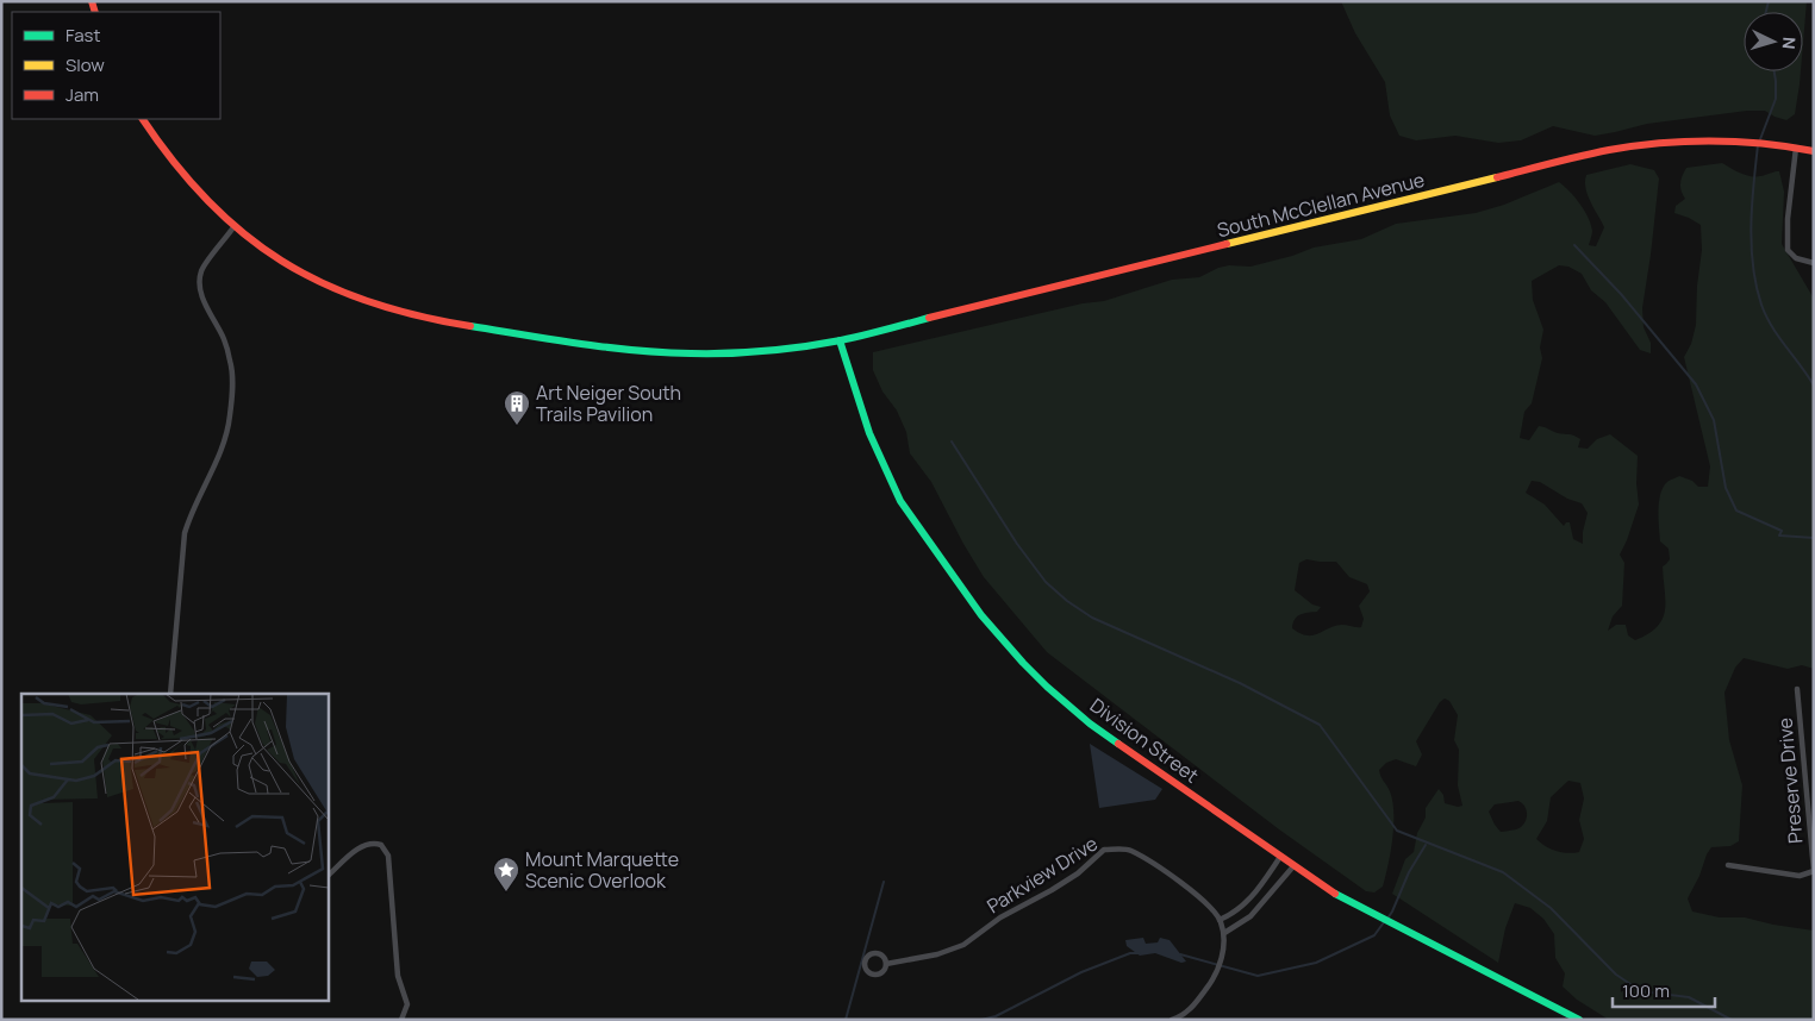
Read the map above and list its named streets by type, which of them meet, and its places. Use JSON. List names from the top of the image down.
{
  "streets": {
    "main road": ["South McClellan Avenue", "Division Street"],
    "street": ["Preserve Drive", "Parkview Drive"]
  },
  "crossings": [
    ["South McClellan Avenue", "Division Street"]
  ],
  "places": {
    "building": ["Art Neiger South Trails Pavilion"],
    "place": ["Mount Marquette Scenic Overlook"]
  },
  "legend": ["Fast", "Slow", "Jam"],
  "scale_bar": "100 m",
  "north": "right"
}
